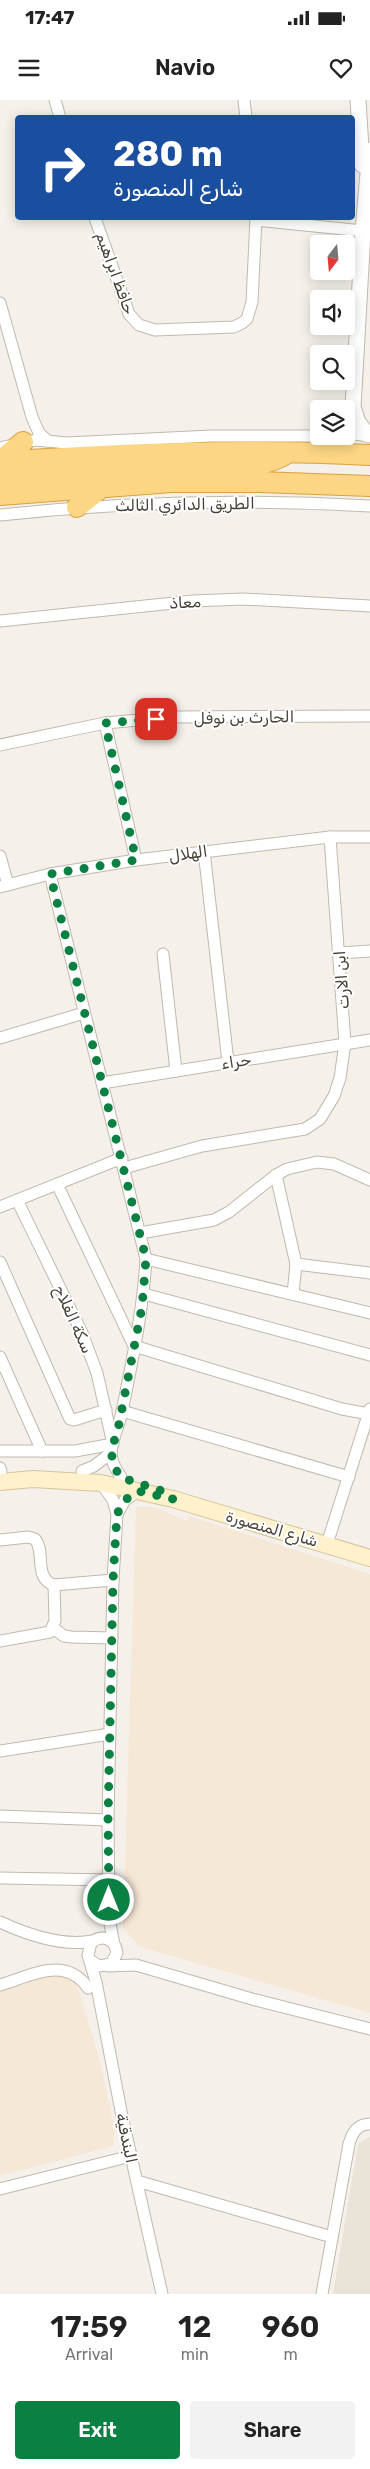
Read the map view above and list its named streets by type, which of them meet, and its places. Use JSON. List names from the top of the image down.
{
  "streets": {
    "highway": ["الطريق الدائري الثالث"],
    "main road": ["شارع المنصورة"],
    "street": [
      "حافظ ابراهيم",
      "معاذ",
      "الحارث بن نوفل",
      "الهلال",
      "ابن الارت",
      "حراء",
      "سكة الفلاح",
      "البندقية"
    ]
  },
  "crossings": [
    ["الهلال", "ابن الارت"],
    ["ابن الارت", "حراء"]
  ],
  "north": "bottom",
  "page": {
    "status": "17:47",
    "header": "Navio",
    "turn": ["280 m", "شارع المنصورة"],
    "eta": [
      "17:59",
      "Arrival",
      "12",
      "min",
      "960",
      "m"
    ],
    "buttons": ["Exit", "Share"]
  }
}
